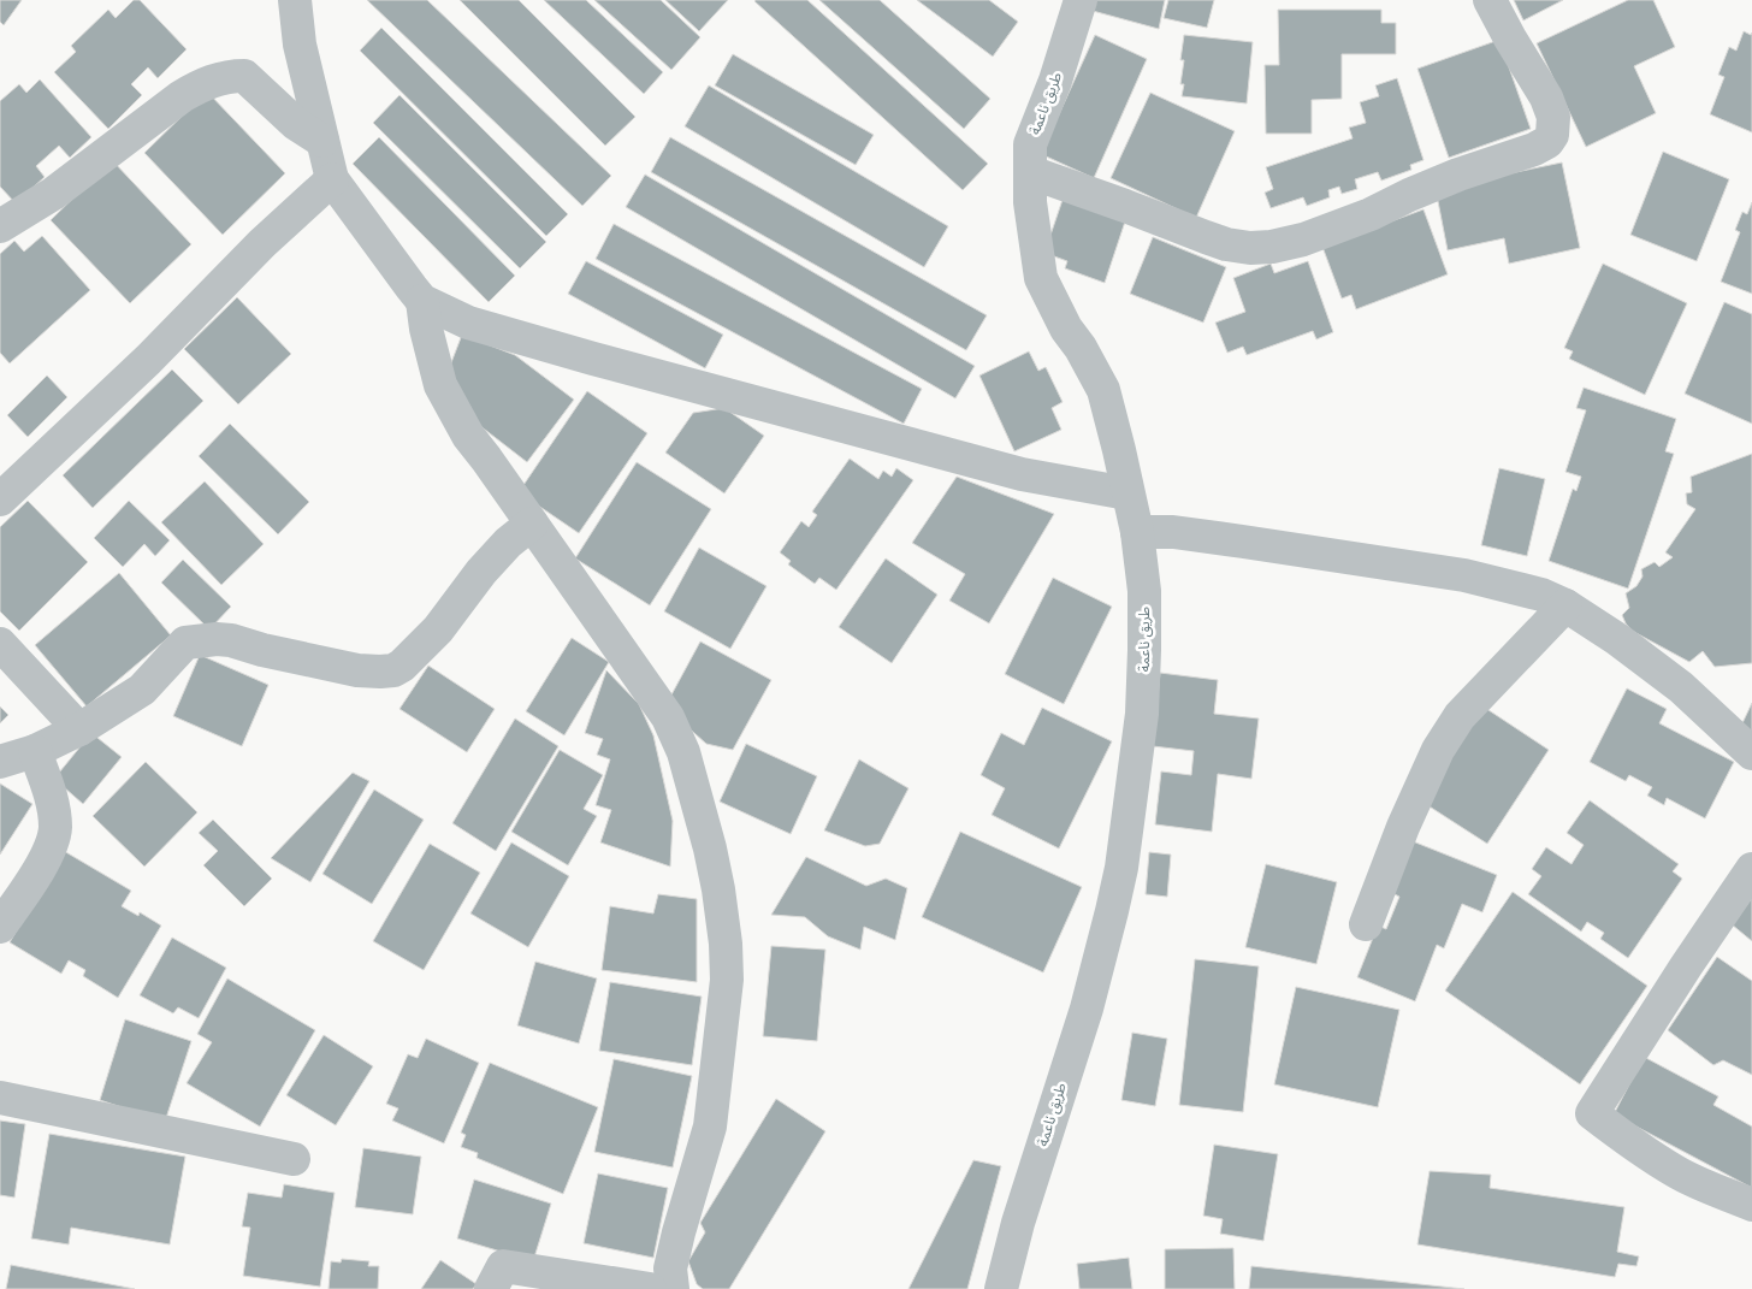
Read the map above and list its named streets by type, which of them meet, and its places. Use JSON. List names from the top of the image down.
{
  "streets": {
    "street": ["طريق ناعمة"]
  }
}
